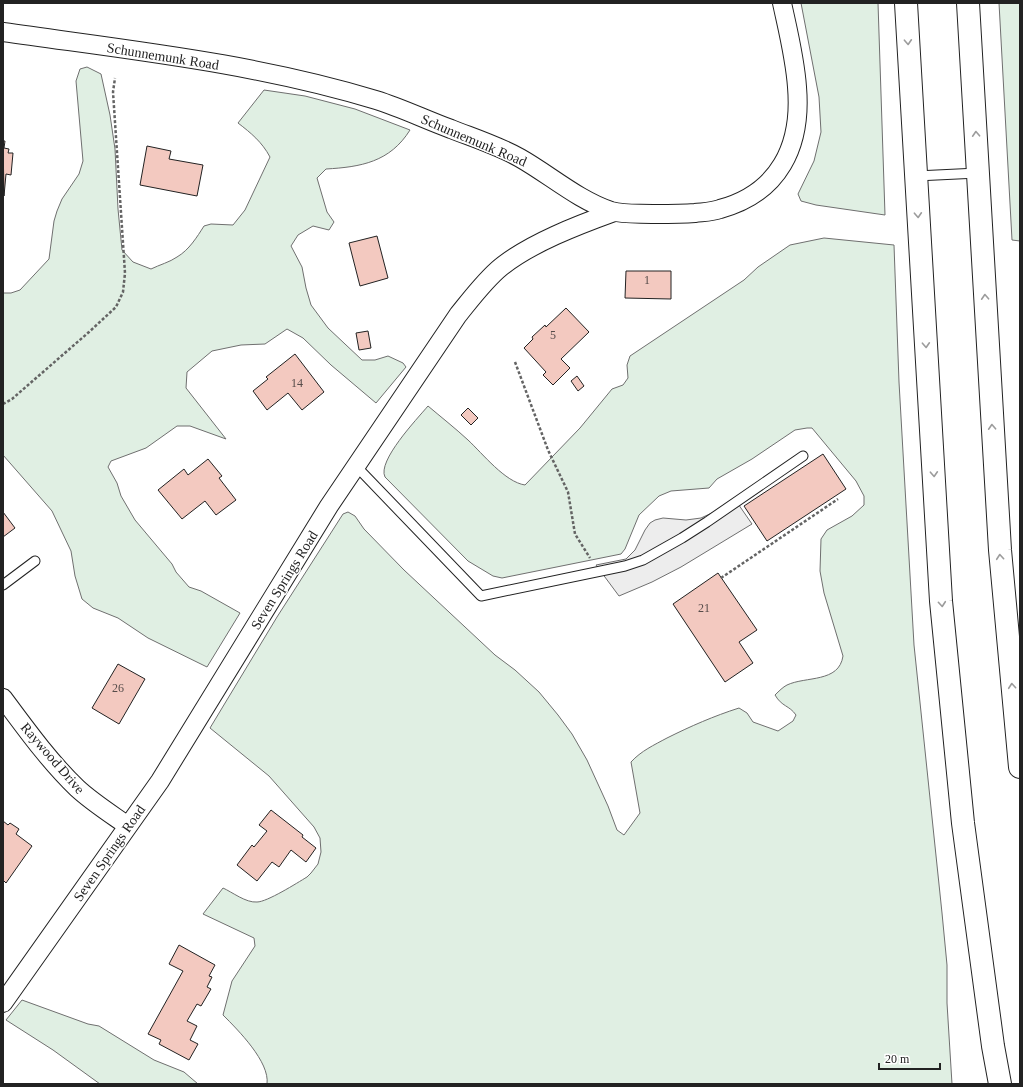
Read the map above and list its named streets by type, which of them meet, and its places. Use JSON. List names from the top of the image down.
{
  "streets": {
    "street": ["Schunnemunk Road", "Seven Springs Road", "Raywood Drive"]
  },
  "crossings": [
    ["Schunnemunk Road", "Seven Springs Road"],
    ["Seven Springs Road", "Raywood Drive"]
  ],
  "house_numbers": [
    "1",
    "5",
    "14",
    "21",
    "26"
  ],
  "scale_bar": "20 m"
}
